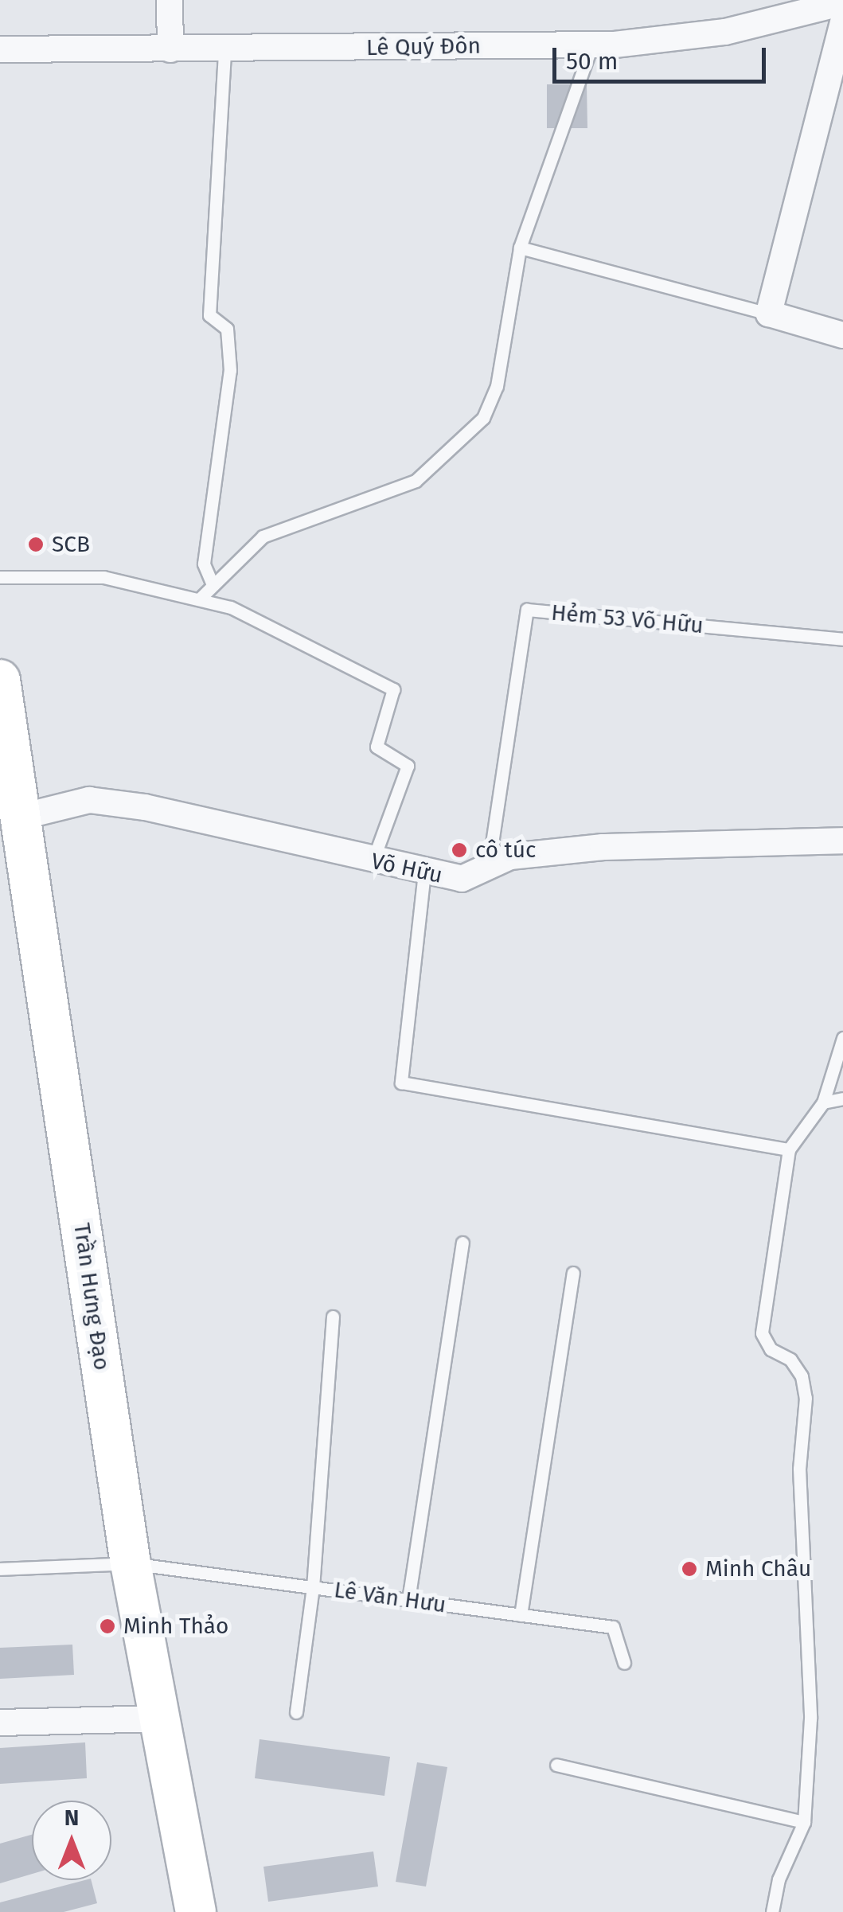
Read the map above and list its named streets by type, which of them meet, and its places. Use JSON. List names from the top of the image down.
{
  "streets": {
    "main road": ["Trần Hưng Đạo"],
    "street": ["Lê Quý Đôn", "Võ Hữu"],
    "lane": ["Hẻm 53 Võ Hữu", "Lê Văn Hưu"]
  },
  "crossings": [
    ["Hẻm 53 Võ Hữu", "Võ Hữu"],
    ["Võ Hữu", "Trần Hưng Đạo"],
    ["Trần Hưng Đạo", "Lê Văn Hưu"]
  ],
  "places": [
    "SCB",
    "cô túc",
    "Minh Châu",
    "Minh Thảo"
  ],
  "scale_bar": "50 m",
  "north": "top"
}
